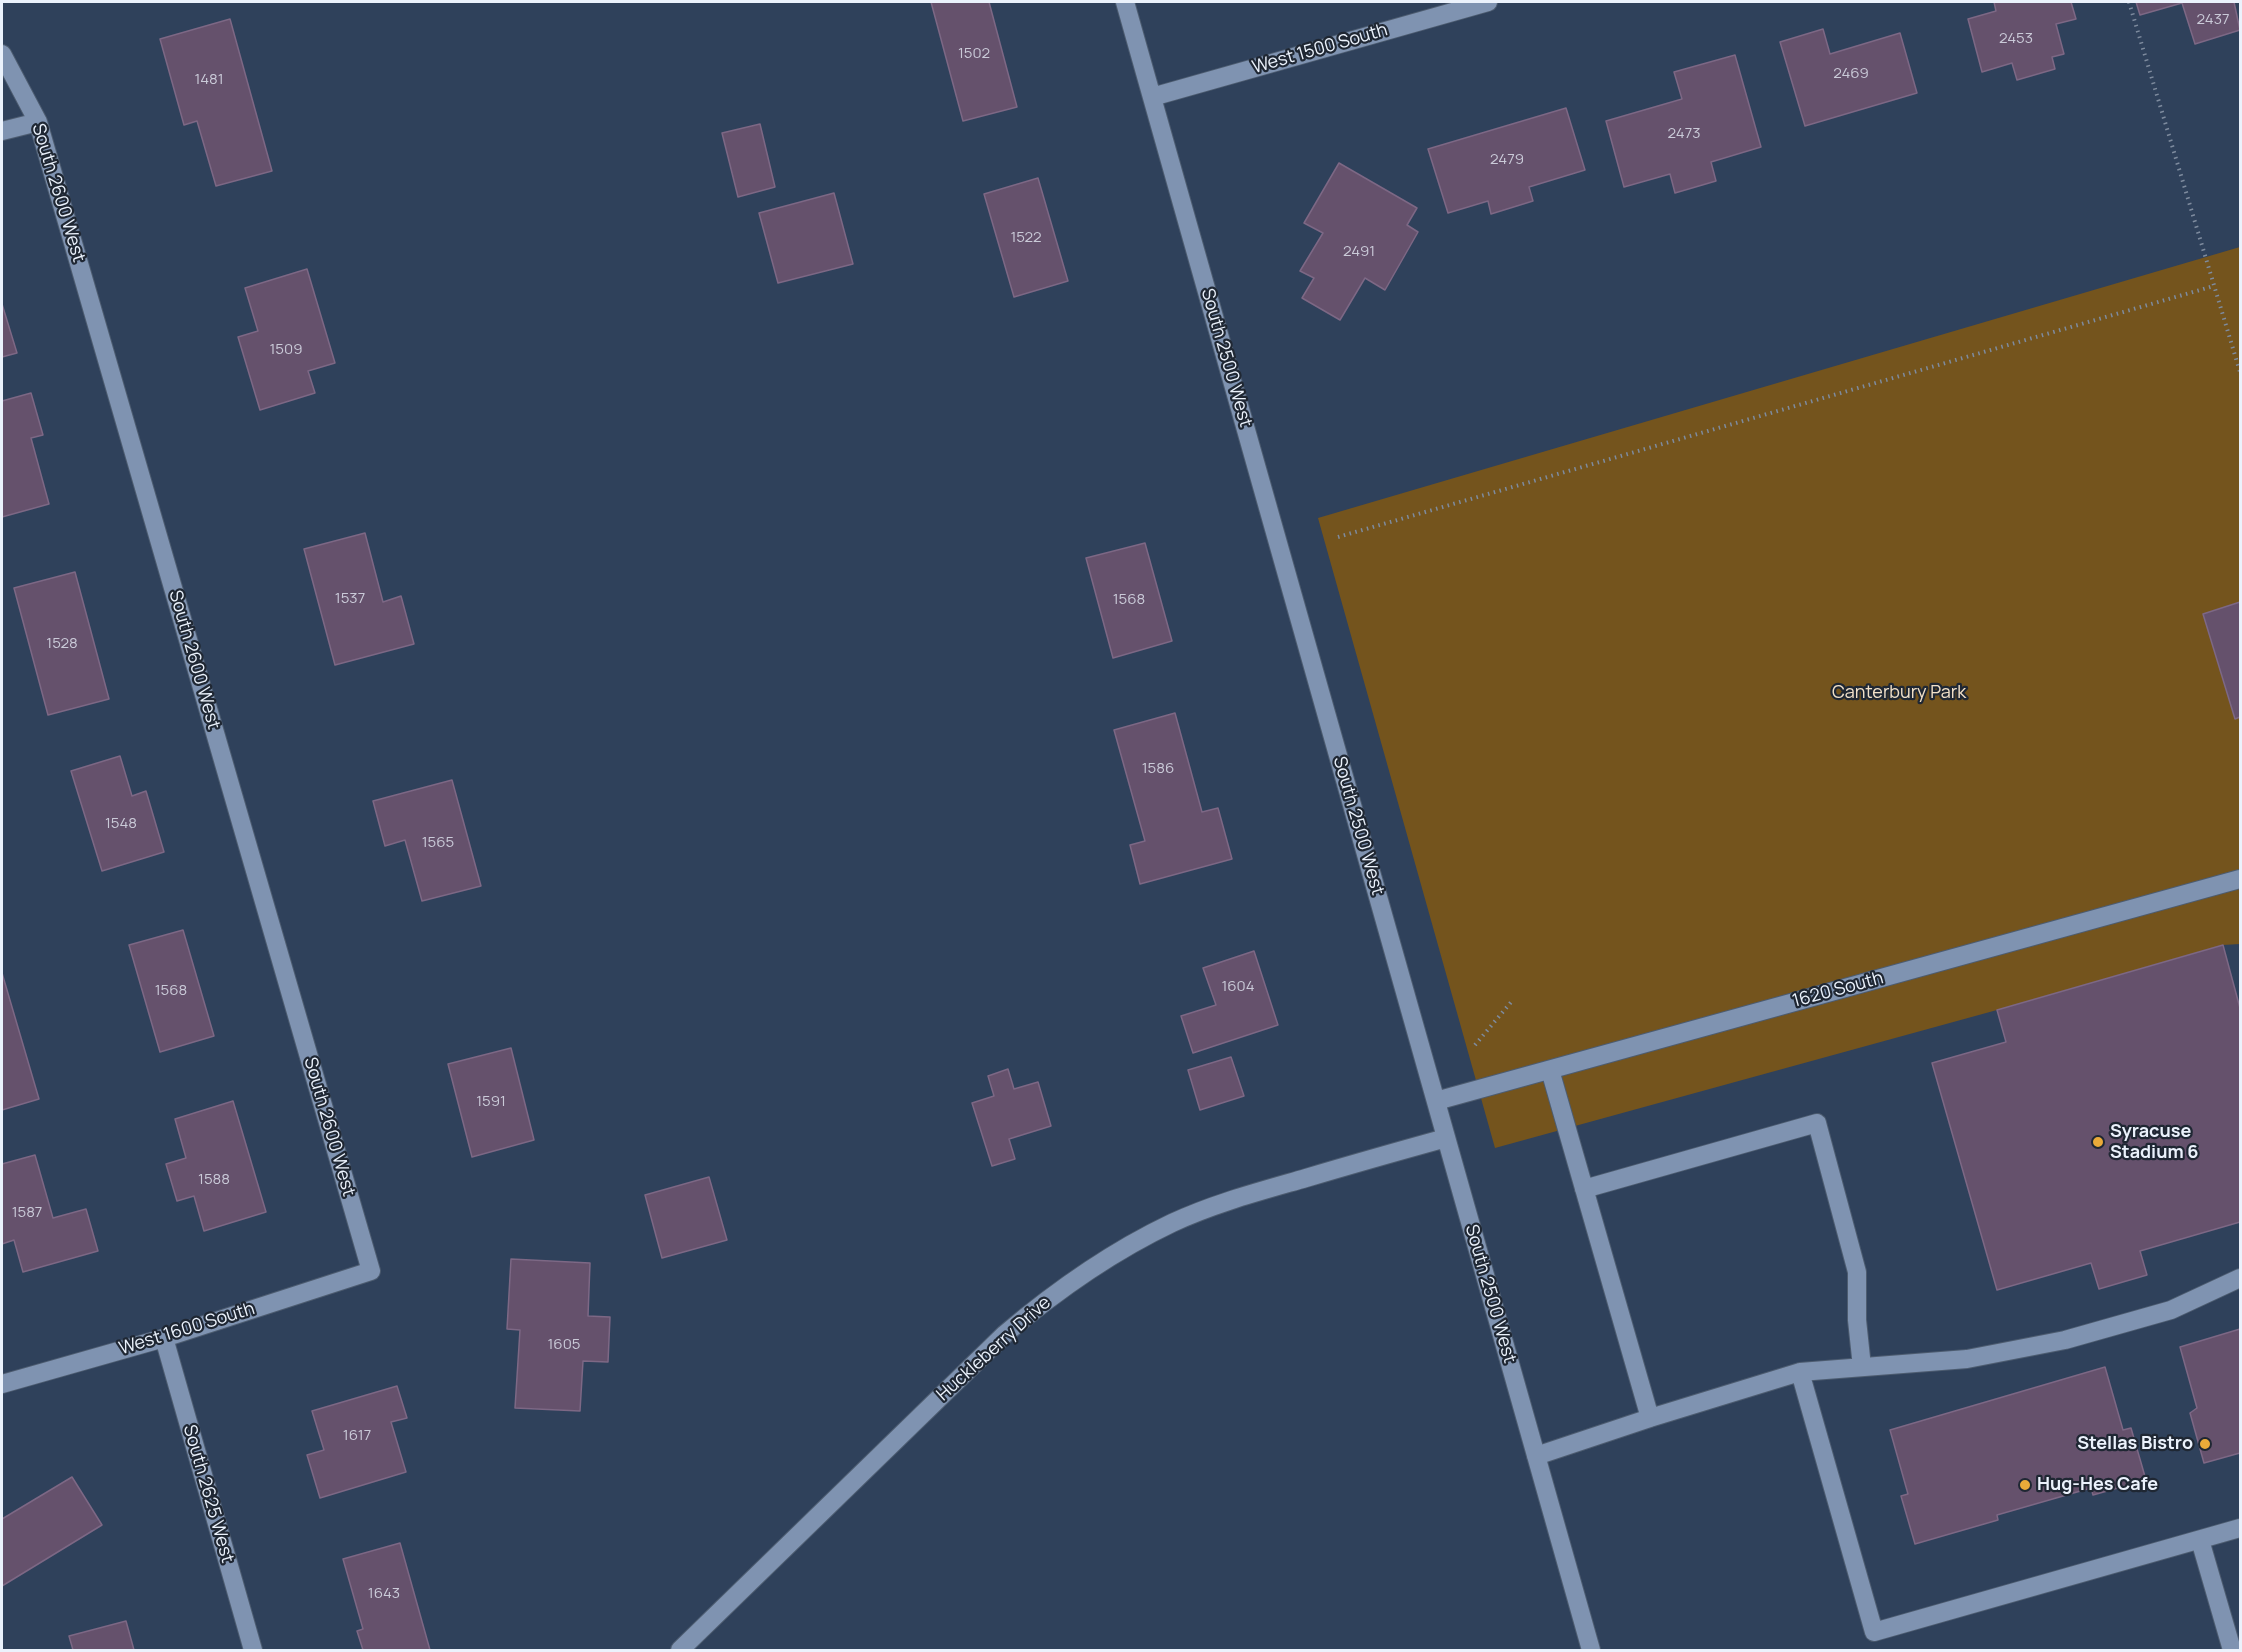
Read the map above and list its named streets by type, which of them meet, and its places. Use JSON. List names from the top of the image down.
{
  "streets": {
    "street": [
      "West 1500 South",
      "South 2600 West",
      "South 2500 West",
      "1620 South",
      "West 1600 South",
      "Huckleberry Drive",
      "South 2625 West"
    ]
  },
  "crossings": [
    ["West 1500 South", "South 2500 West"],
    ["South 2600 West", "West 1600 South"],
    ["South 2500 West", "1620 South"],
    ["South 2500 West", "Huckleberry Drive"],
    ["West 1600 South", "South 2625 West"]
  ],
  "parks": ["Canterbury Park"],
  "places": ["Syracuse Stadium 6", "Stellas Bistro", "Hug-Hes Cafe"],
  "house_numbers": [
    "2437",
    "2453",
    "1502",
    "2469",
    "1481",
    "2473",
    "2479",
    "1522",
    "2491",
    "1509",
    "1537",
    "1568",
    "1528",
    "1586",
    "1548",
    "1565",
    "1604",
    "1568",
    "1591",
    "1588",
    "1587",
    "1605",
    "1617",
    "1643"
  ]
}
